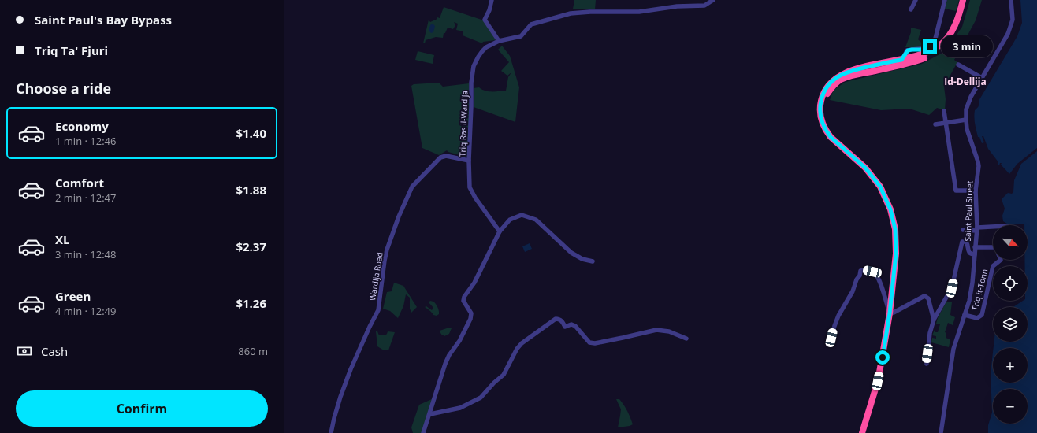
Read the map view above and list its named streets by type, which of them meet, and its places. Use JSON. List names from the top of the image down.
{
  "streets": {
    "street": [
      "Triq Ras il-Wardija",
      "Saint Paul Street",
      "Wardija Road",
      "Triq it-Tonn"
    ]
  },
  "crossings": [
    ["Triq Ras il-Wardija", "Wardija Road"],
    ["Saint Paul Street", "Triq it-Tonn"]
  ],
  "districts": ["Id-Dellija"],
  "north": "bottom right",
  "page": {
    "banner": ["Saint Paul's Bay Bypass", "Triq Ta' Fjuri"],
    "bubble": "3 min",
    "heading": "Choose a ride",
    "list": [
      {
        "name": "Economy",
        "note": "1 min · 12:46",
        "value": "$1.40"
      },
      {
        "name": "Comfort",
        "note": "2 min · 12:47",
        "value": "$1.88"
      },
      {
        "name": "XL",
        "note": "3 min · 12:48",
        "value": "$2.37"
      },
      {
        "name": "Green",
        "note": "4 min · 12:49",
        "value": "$1.26"
      }
    ],
    "map_buttons": ["+", "−"],
    "pay": ["Cash", "860 m"],
    "buttons": "Confirm"
  }
}
